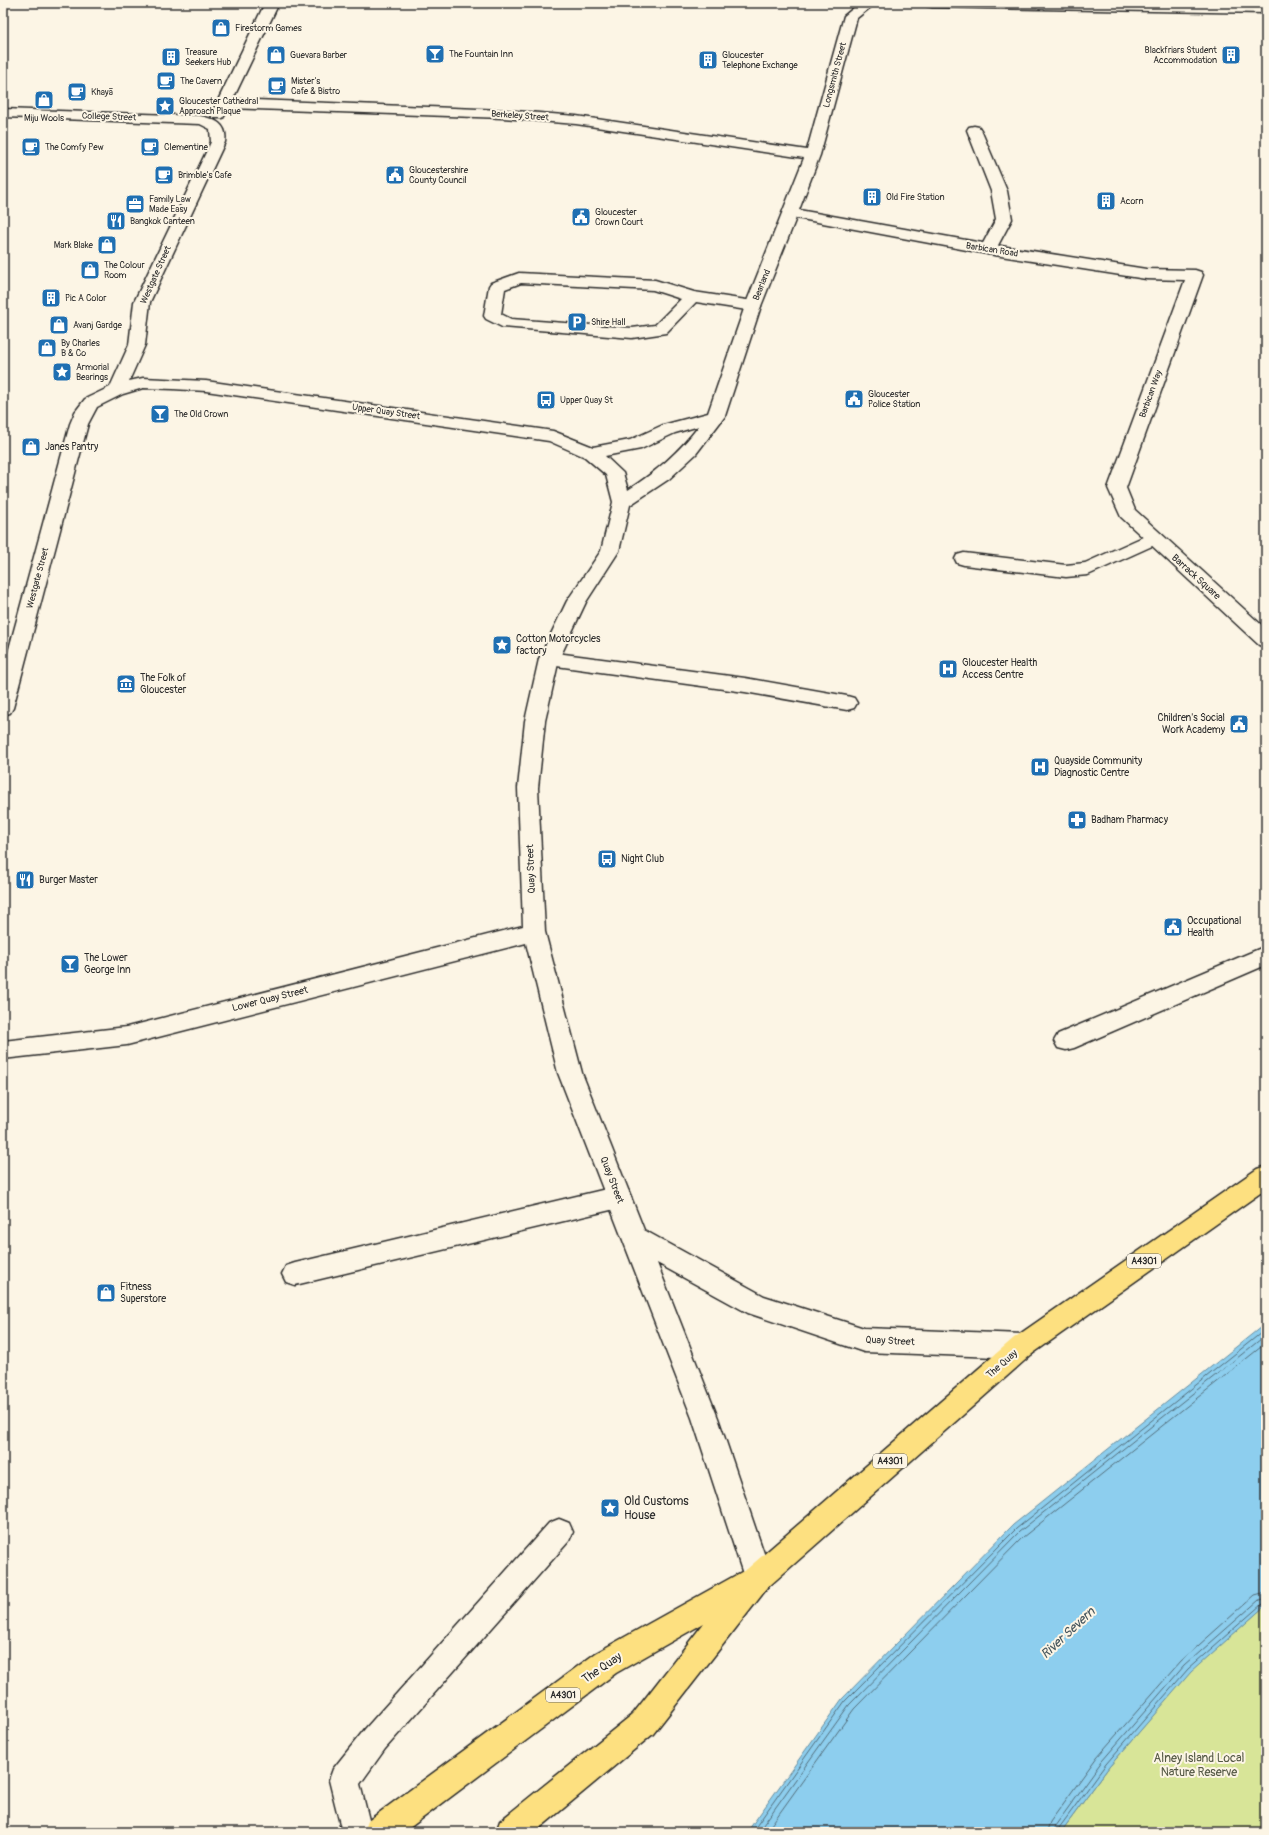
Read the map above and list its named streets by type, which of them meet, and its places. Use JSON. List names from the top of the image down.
{
  "streets": {
    "main road": ["A4301", "The Quay"],
    "street": [
      "Longsmith Street",
      "Berkeley Street",
      "College Street",
      "Barbican Road",
      "Westgate Street",
      "Bearland",
      "Barbican Way",
      "Upper Quay Street",
      "Barrack Square",
      "Quay Street",
      "Lower Quay Street"
    ]
  },
  "crossings": [
    ["Longsmith Street", "Berkeley Street"],
    ["Longsmith Street", "Bearland"],
    ["Berkeley Street", "Bearland"],
    ["College Street", "Westgate Street"],
    ["Barbican Road", "Bearland"],
    ["Barbican Road", "Barbican Way"],
    ["Westgate Street", "Upper Quay Street"],
    ["Bearland", "Upper Quay Street"],
    ["Bearland", "Quay Street"],
    ["Barbican Way", "Barrack Square"],
    ["Upper Quay Street", "Quay Street"],
    ["Quay Street", "Lower Quay Street"],
    ["Quay Street", "The Quay"]
  ],
  "water": ["River Severn"],
  "parks": ["Alney Island Local Nature Reserve"],
  "places": {
    "shop": [
      "Firestorm Games",
      "Guevara Barber",
      "Miju Wools",
      "Mark Blake",
      "The Colour Room",
      "Avanj Gardge",
      "By Charles B & Co",
      "Janes Pantry",
      "Fitness Superstore"
    ],
    "bar": ["The Fountain Inn", "The Old Crown", "The Lower George Inn"],
    "building": [
      "Blackfriars Student Accommodation",
      "Treasure Seekers Hub",
      "Gloucester Telephone Exchange",
      "Old Fire Station",
      "Acorn",
      "Pic A Color"
    ],
    "cafe": [
      "The Cavern",
      "Mister's Cafe & Bistro",
      "Khayā",
      "The Comfy Pew",
      "Clementine",
      "Brimble's Cafe"
    ],
    "place": [
      "Gloucester Cathedral Approach Plaque",
      "Armorial Bearings",
      "Cotton Motorcycles factory",
      "Old Customs House"
    ],
    "public building": [
      "Gloucestershire County Council",
      "Gloucester Crown Court",
      "Gloucester Police Station",
      "Children's Social Work Academy",
      "Occupational Health"
    ],
    "office": ["Family Law Made Easy"],
    "restaurant": ["Bangkok Canteen", "Burger Master"],
    "parking": ["Shire Hall"],
    "bus stop": ["Upper Quay St", "Night Club"],
    "hospital": ["Gloucester Health Access Centre", "Quayside Community Diagnostic Centre"],
    "museum": ["The Folk of Gloucester"],
    "pharmacy": ["Badham Pharmacy"]
  }
}
